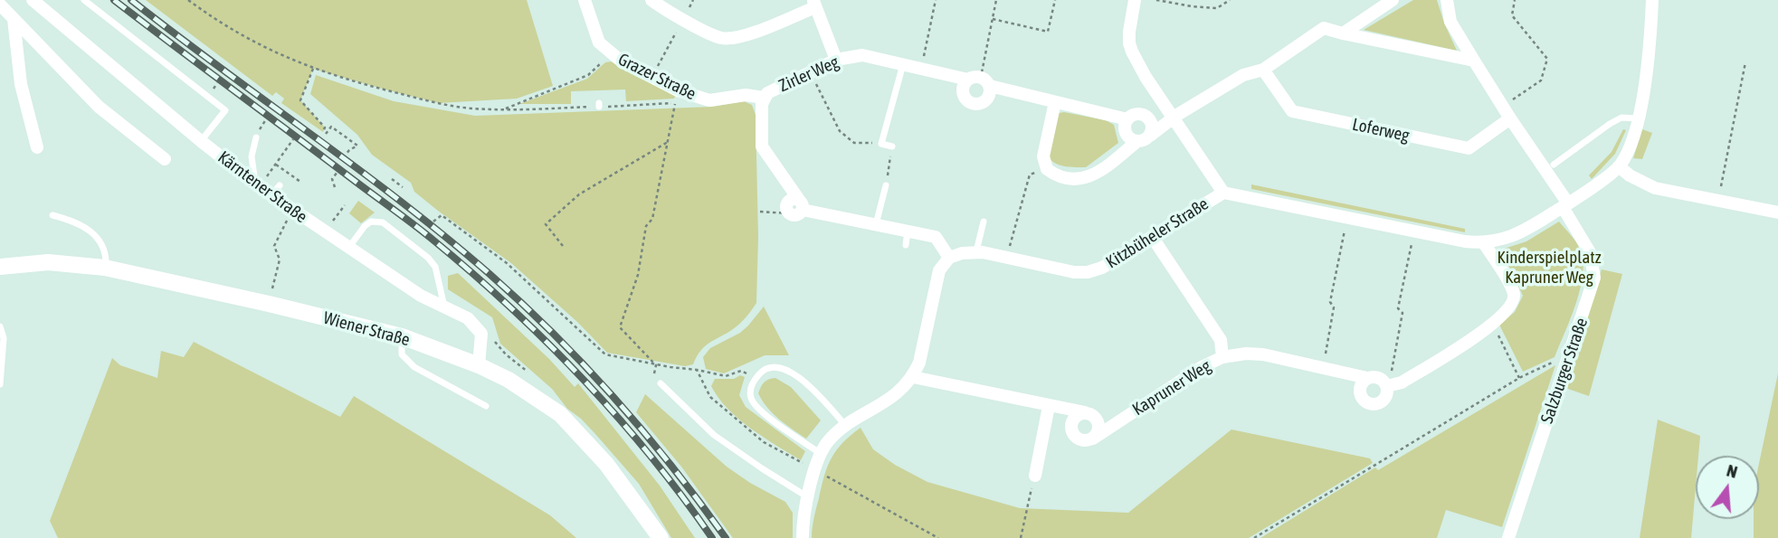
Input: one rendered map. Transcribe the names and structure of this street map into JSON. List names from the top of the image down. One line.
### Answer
{"streets":{"street":["Zirler Weg","Grazer Straße","Loferweg","Kärntener Straße","Kitzbüheler Straße","Wiener Straße","Salzburger Straße","Kapruner Weg"]},"crossings":[["Zirler Weg","Grazer Straße"],["Loferweg","Salzburger Straße"],["Kärntener Straße","Wiener Straße"],["Kitzbüheler Straße","Salzburger Straße"]],"parks":["Kinderspielplatz Kapruner Weg"],"north":"top"}
